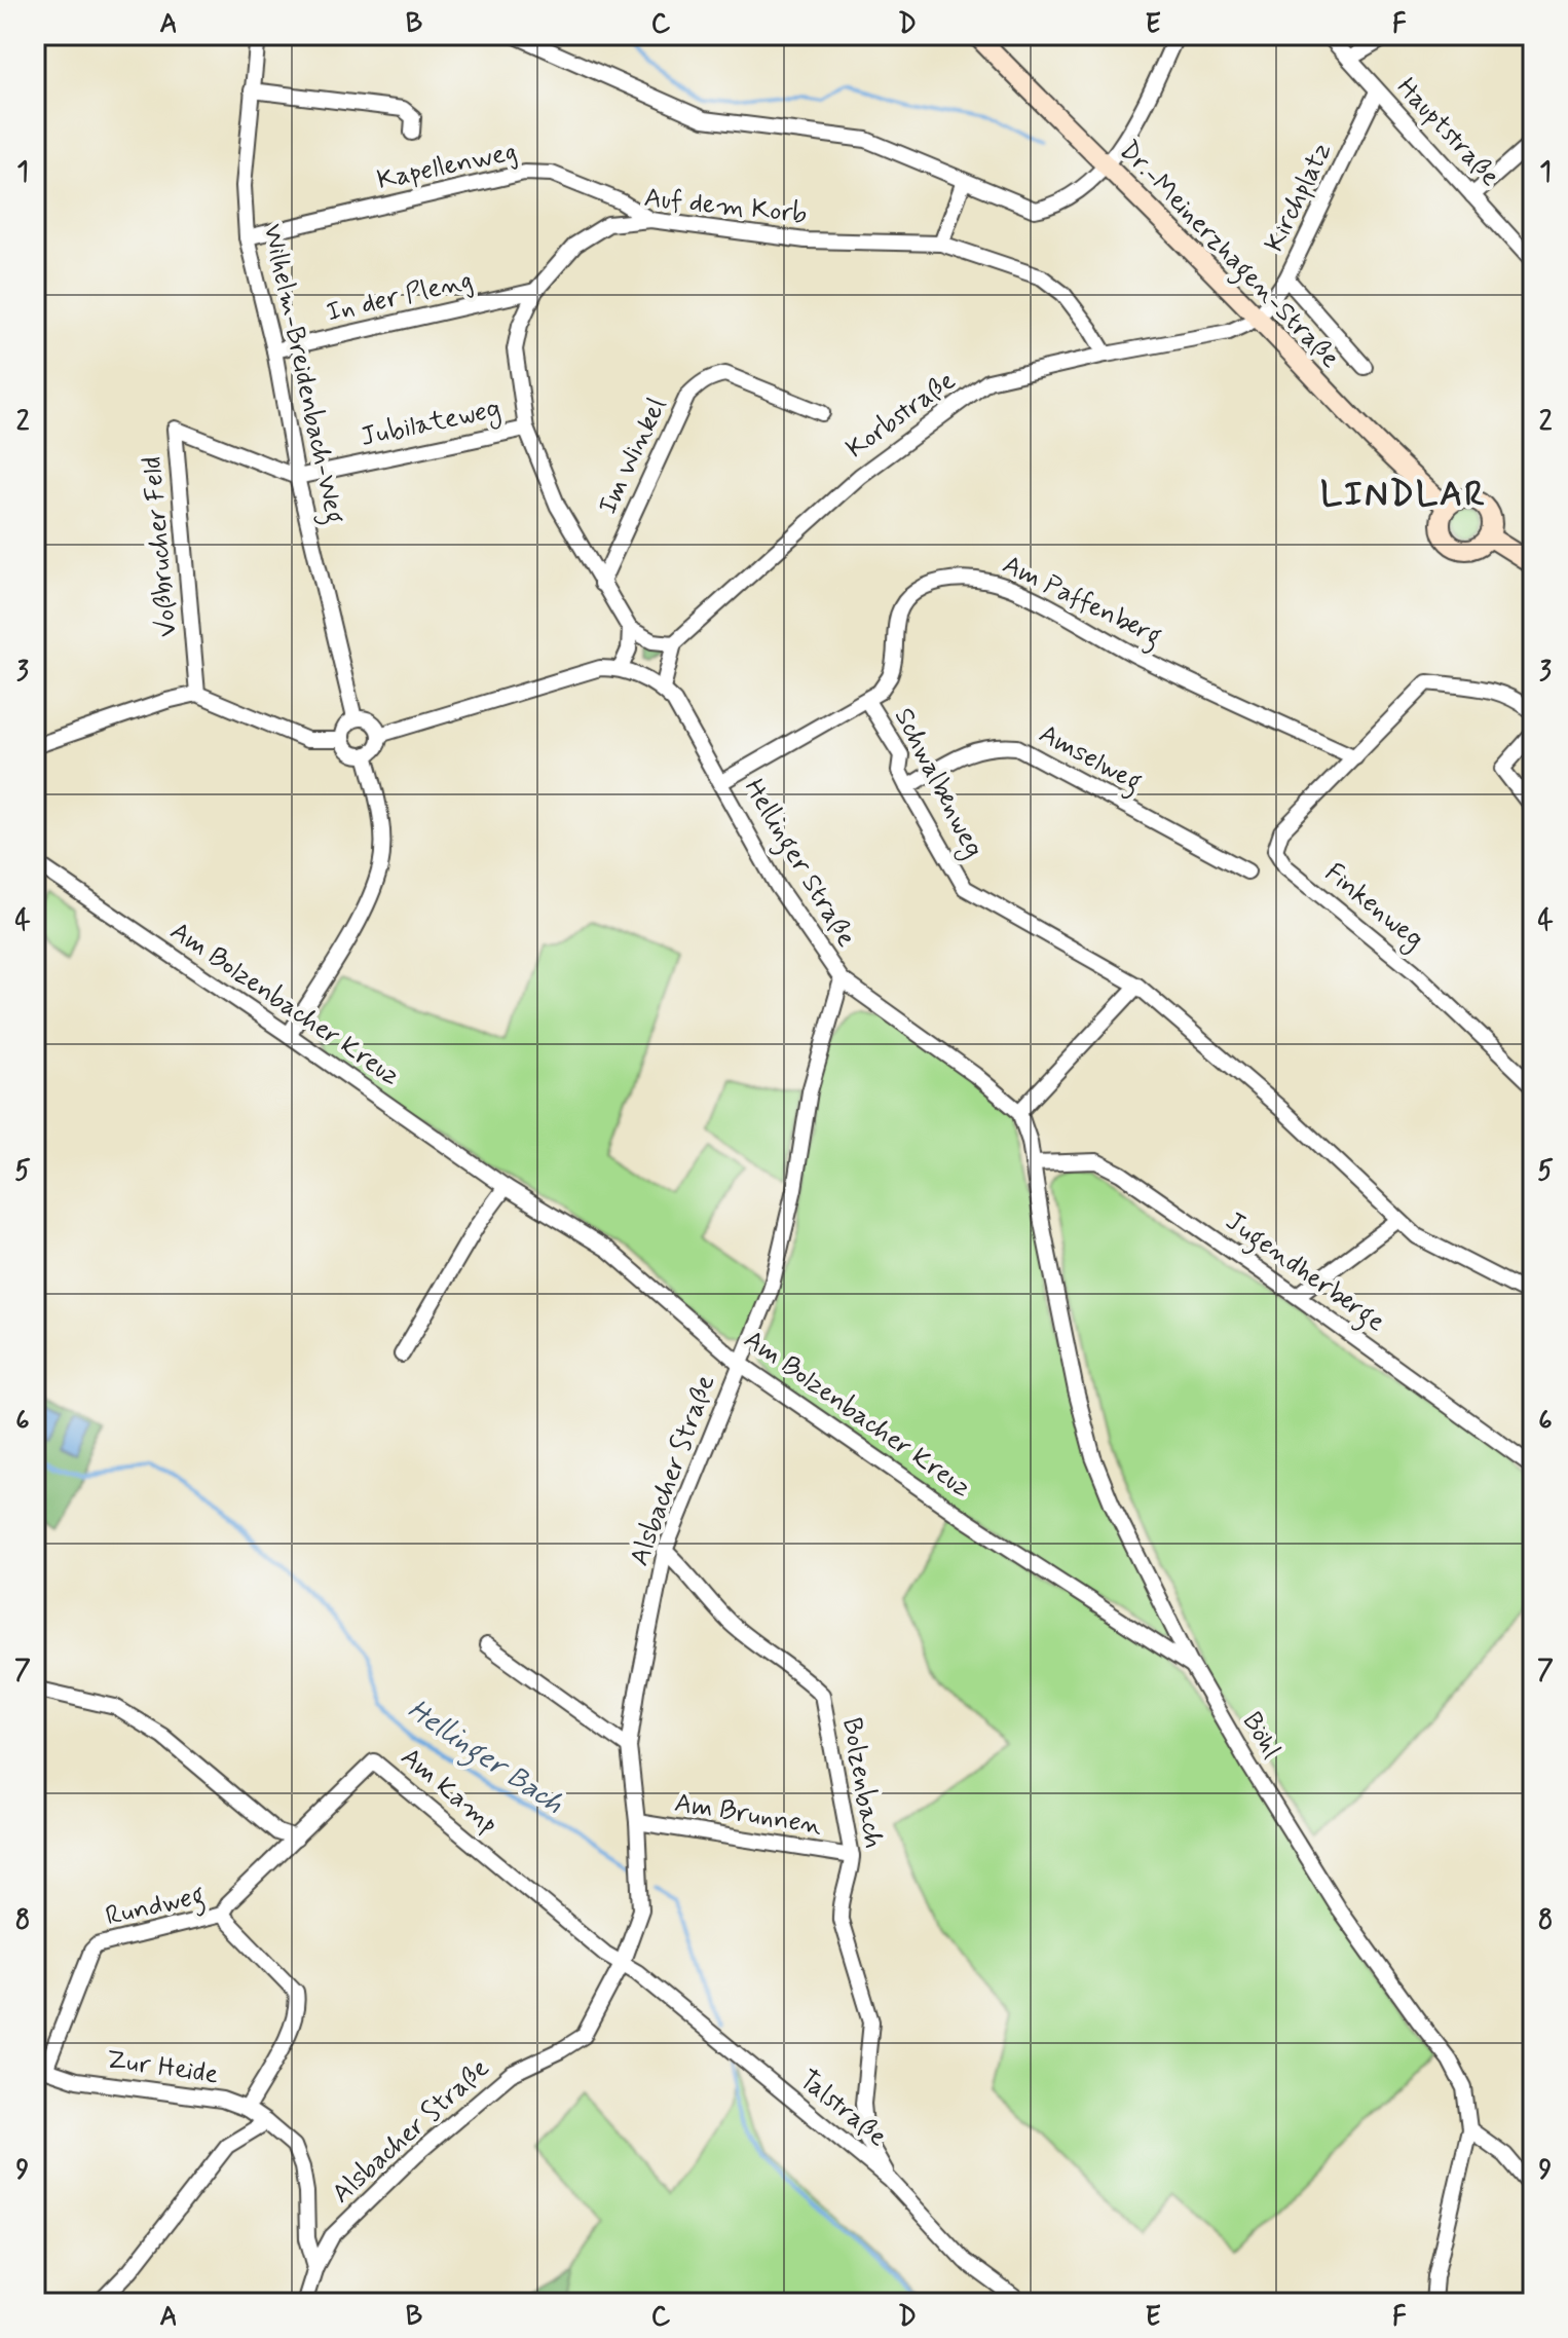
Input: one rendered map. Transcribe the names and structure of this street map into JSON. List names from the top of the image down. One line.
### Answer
{"streets":{"main road":["Dr.-Meinerzhagen-Straße"],"street":["Hauptstraße","Kapellenweg","Kirchplatz","Auf dem Korb","In der Pleng","Wilhelm-Breidenbach-Weg","Korbstraße","Jubilateweg","Im Winkel","Voßbrucher Feld","Am Paffenberg","Amselweg","Schwalbenweg","Hellinger Straße","Finkenweg","Am Bolzenbacher Kreuz","Jugendherberge","Alsbacher Straße","Böhl","Bolzenbach","Am Kamp","Am Brunnen","Rundweg","Zur Heide","Talstraße"]},"crossings":[["Hauptstraße","Kirchplatz"],["Kapellenweg","Auf dem Korb"],["Kapellenweg","Wilhelm-Breidenbach-Weg"],["Kirchplatz","Dr.-Meinerzhagen-Straße"],["Kirchplatz","Korbstraße"],["Auf dem Korb","In der Pleng"],["Auf dem Korb","Korbstraße"],["Auf dem Korb","Jubilateweg"],["Auf dem Korb","Im Winkel"],["Dr.-Meinerzhagen-Straße","Korbstraße"],["In der Pleng","Wilhelm-Breidenbach-Weg"],["Wilhelm-Breidenbach-Weg","Jubilateweg"],["Wilhelm-Breidenbach-Weg","Voßbrucher Feld"],["Jubilateweg","Voßbrucher Feld"],["Am Paffenberg","Schwalbenweg"],["Am Paffenberg","Hellinger Straße"],["Am Paffenberg","Finkenweg"],["Amselweg","Schwalbenweg"],["Hellinger Straße","Alsbacher Straße"],["Am Bolzenbacher Kreuz","Alsbacher Straße"],["Am Bolzenbacher Kreuz","Böhl"],["Jugendherberge","Böhl"],["Alsbacher Straße","Bolzenbach"],["Alsbacher Straße","Am Kamp"],["Alsbacher Straße","Am Brunnen"],["Alsbacher Straße","Zur Heide"],["Alsbacher Straße","Talstraße"],["Bolzenbach","Am Brunnen"],["Bolzenbach","Talstraße"],["Am Kamp","Rundweg"],["Am Kamp","Talstraße"],["Rundweg","Zur Heide"]],"districts":["LINDLAR"],"water":["Hellinger Bach"],"grid":{"columns":["A","B","C","D","E","F"],"rows":["1","2","3","4","5","6","7","8","9"]}}
